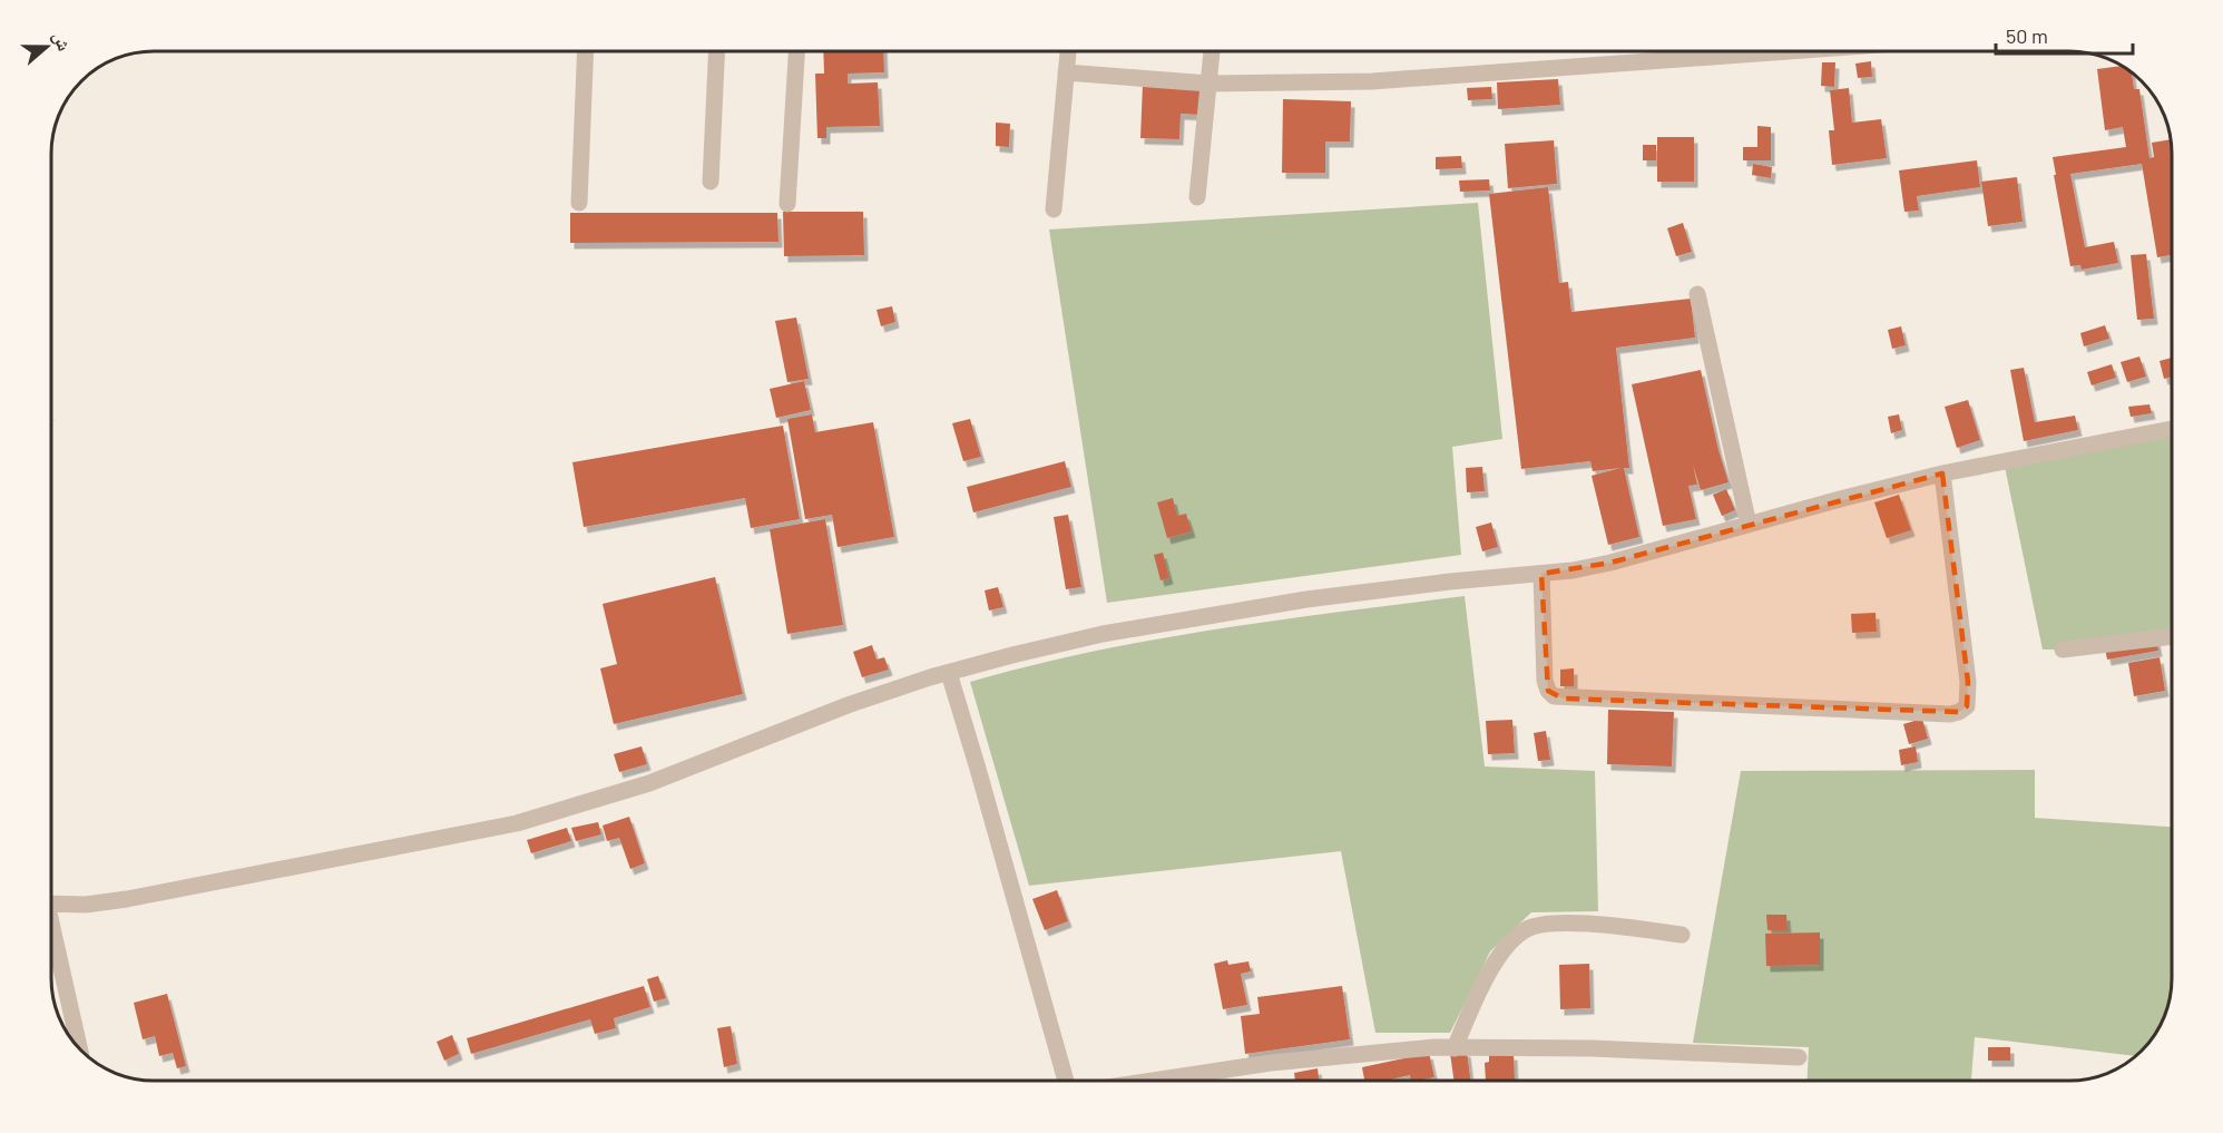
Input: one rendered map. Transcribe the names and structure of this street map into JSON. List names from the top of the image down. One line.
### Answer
{"scale_bar":"50 m","north":"right"}
